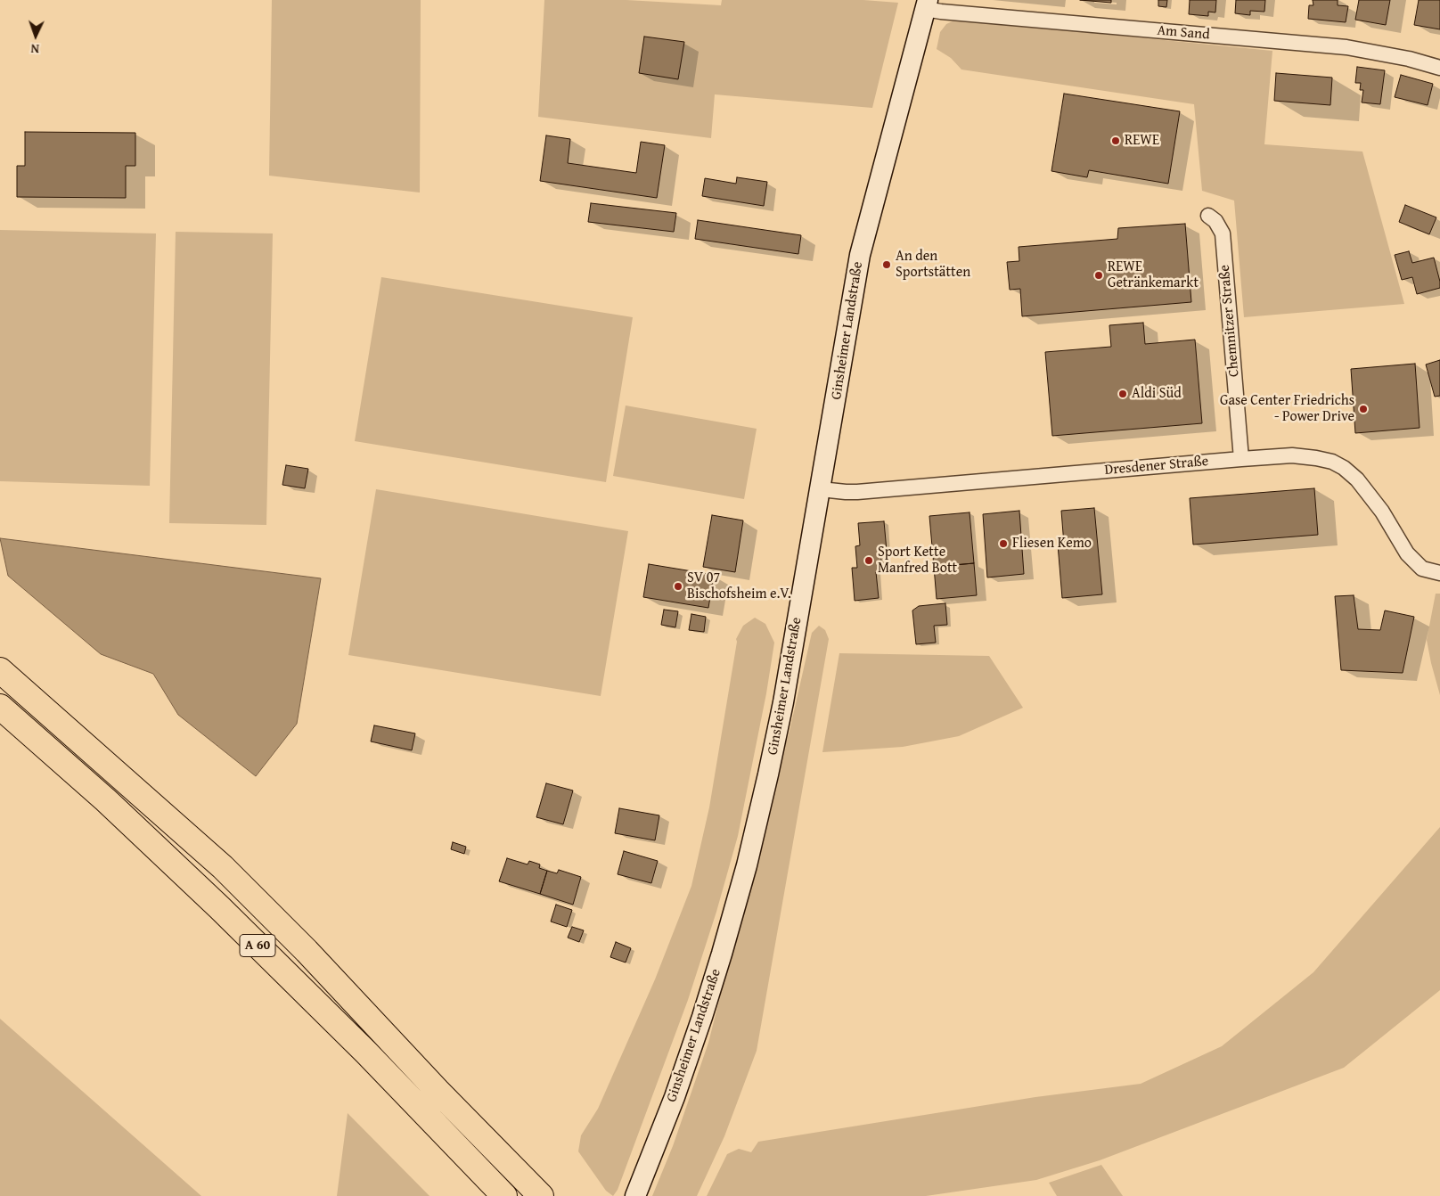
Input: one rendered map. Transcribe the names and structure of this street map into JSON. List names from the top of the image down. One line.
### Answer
{"streets":{"highway":["A 60"],"main road":["Ginsheimer Landstraße"],"street":["Am Sand","Chemnitzer Straße","Dresdener Straße"]},"crossings":[["Am Sand","Ginsheimer Landstraße"],["Chemnitzer Straße","Dresdener Straße"],["Ginsheimer Landstraße","Dresdener Straße"]],"places":["REWE","An den Sportstätten","REWE Getränkemarkt","Aldi Süd","Gase Center Friedrichs - Power Drive","Fliesen Kemo","Sport Kette Manfred Bott","SV 07 Bischofsheim e.V."],"north":"bottom"}
